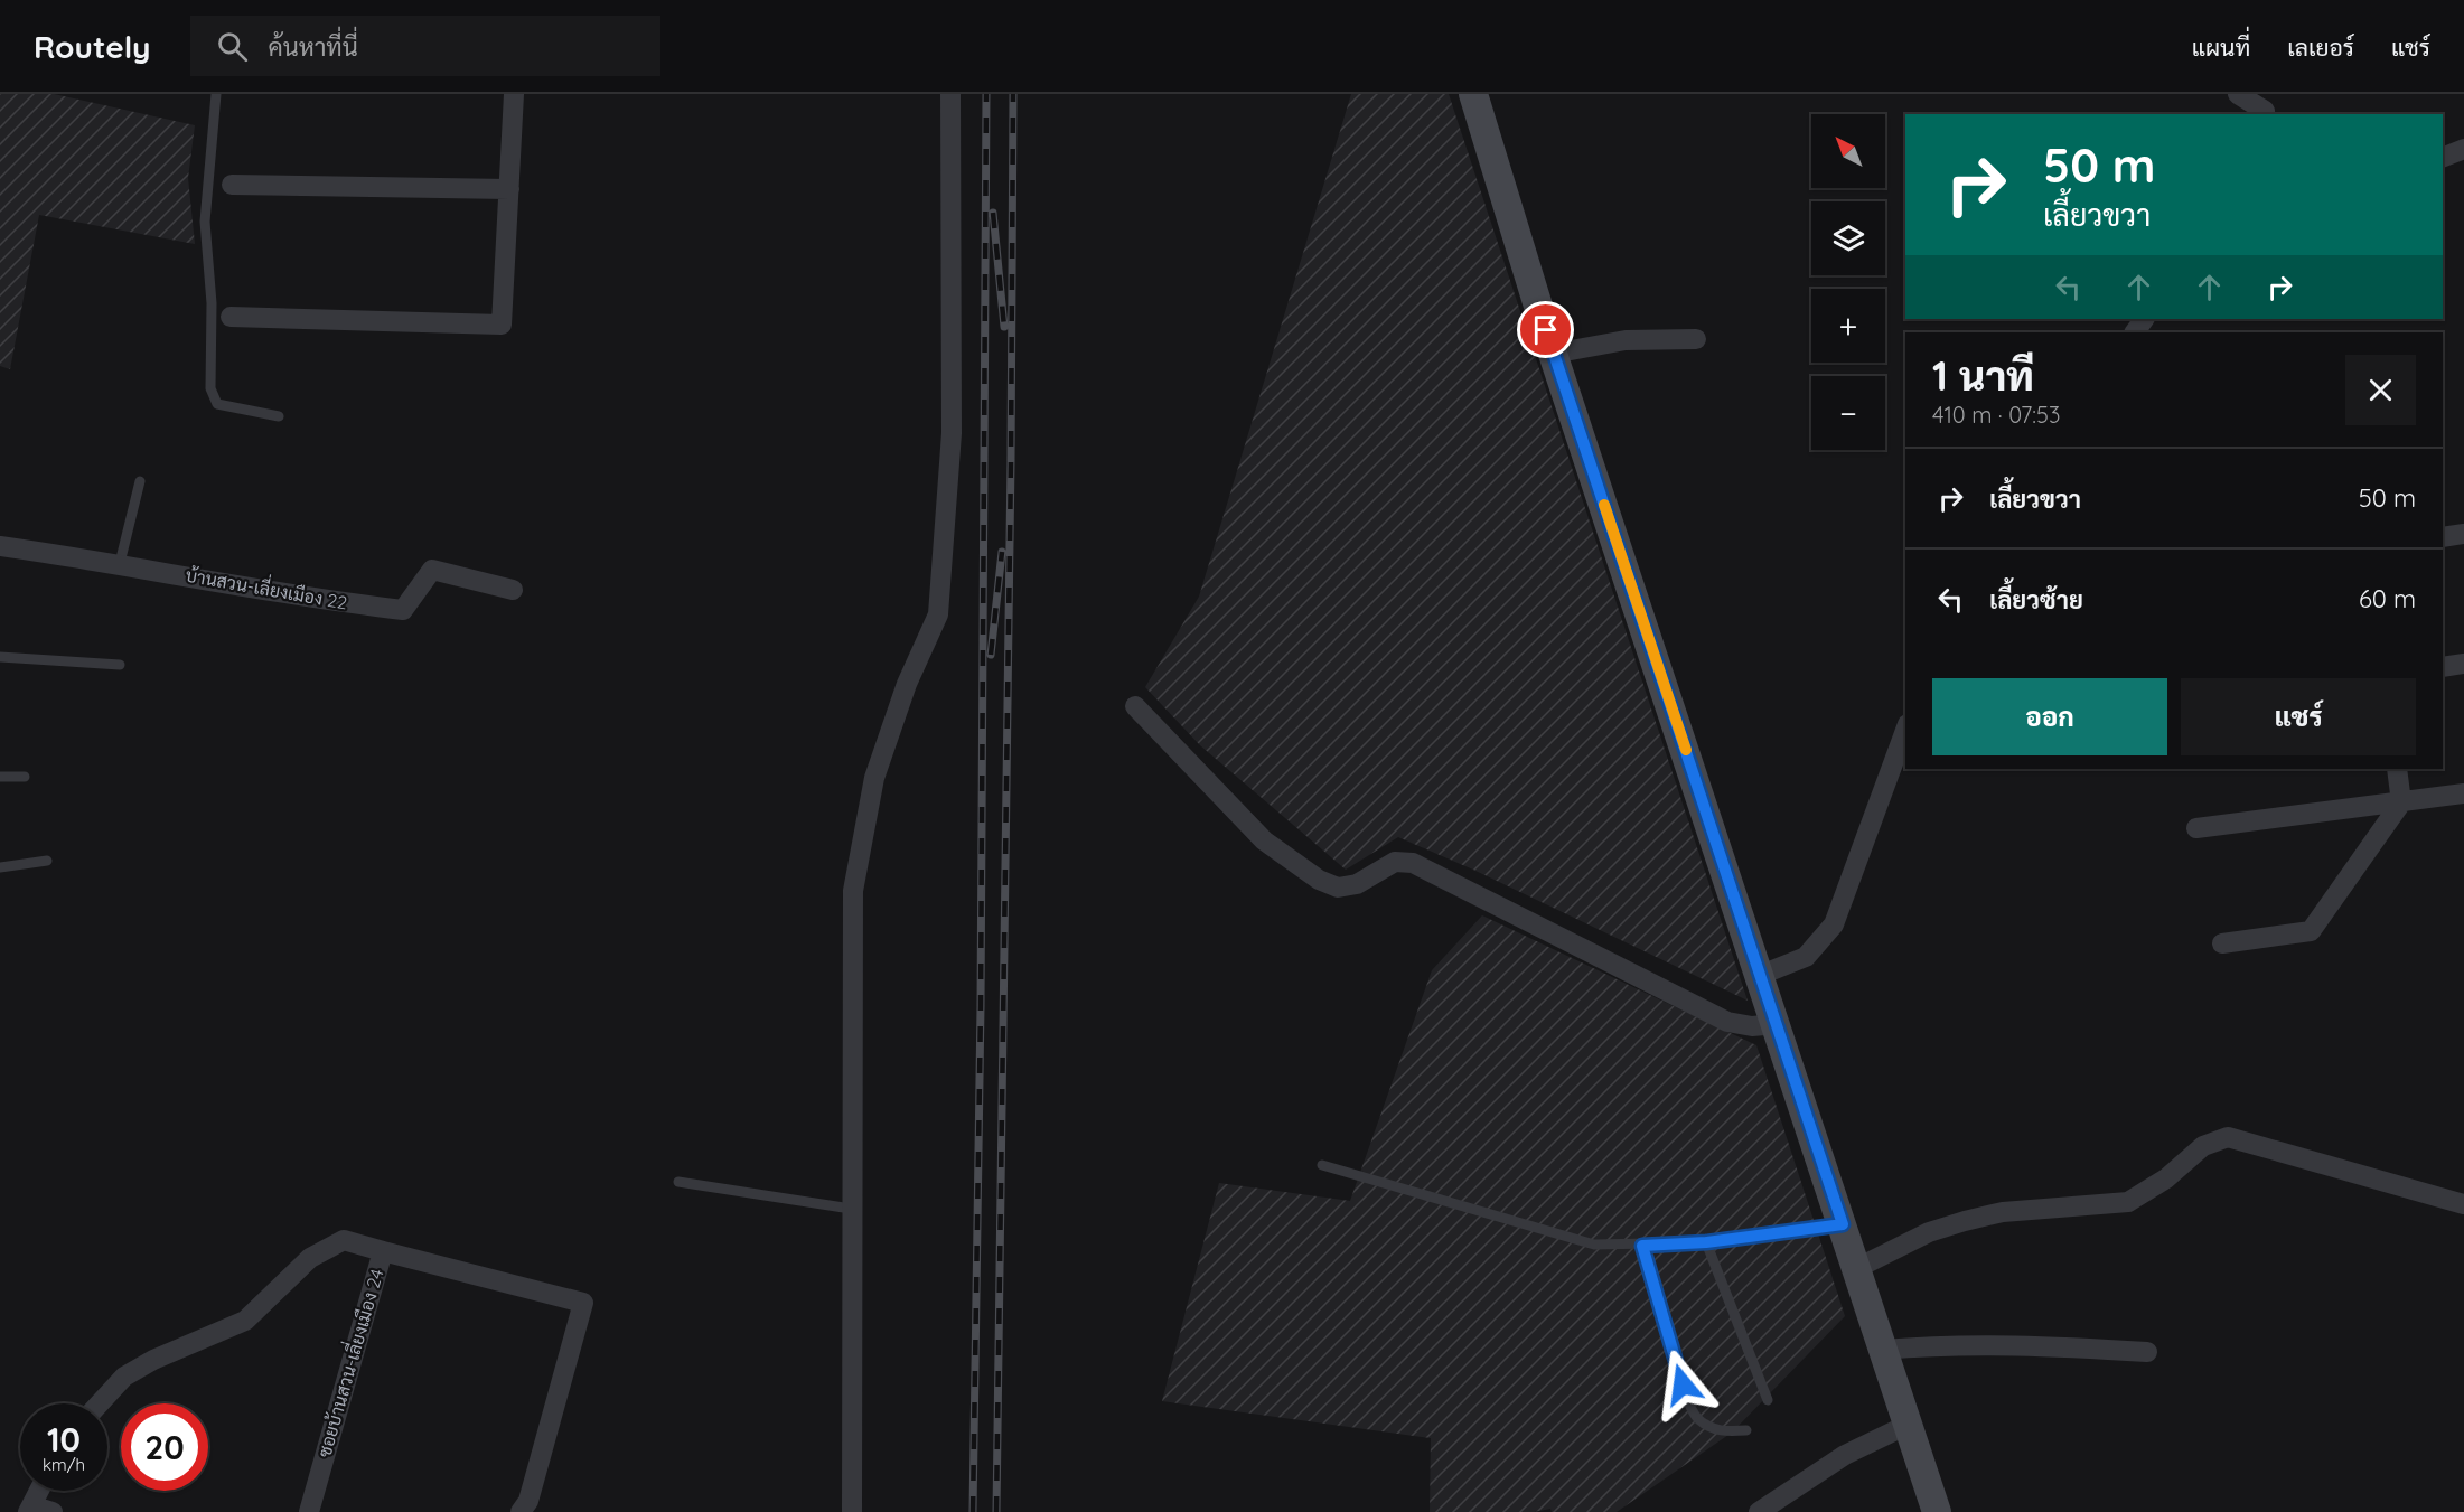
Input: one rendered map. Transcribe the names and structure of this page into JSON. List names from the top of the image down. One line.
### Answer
{"streets":{"street":["บ้านสวน-เลี่ยงเมือง 22","ซอยบ้านสวน-เลี่ยงเมือง 24"]},"north":"top left","page":{"header":"Routely","search":"ค้นหาที่นี่","nav":["แผนที่","เลเยอร์","แชร์"],"map_buttons":["+","−"],"turn":["50 m","เลี้ยวขวา"],"heading":["1 นาที","410 m · 07:53"],"list":[{"name":"เลี้ยวขวา","value":"50 m"},{"name":"เลี้ยวซ้าย","value":"60 m"}],"buttons":["ออก","แชร์"],"speed":"10 km/h","limit":"20"}}
